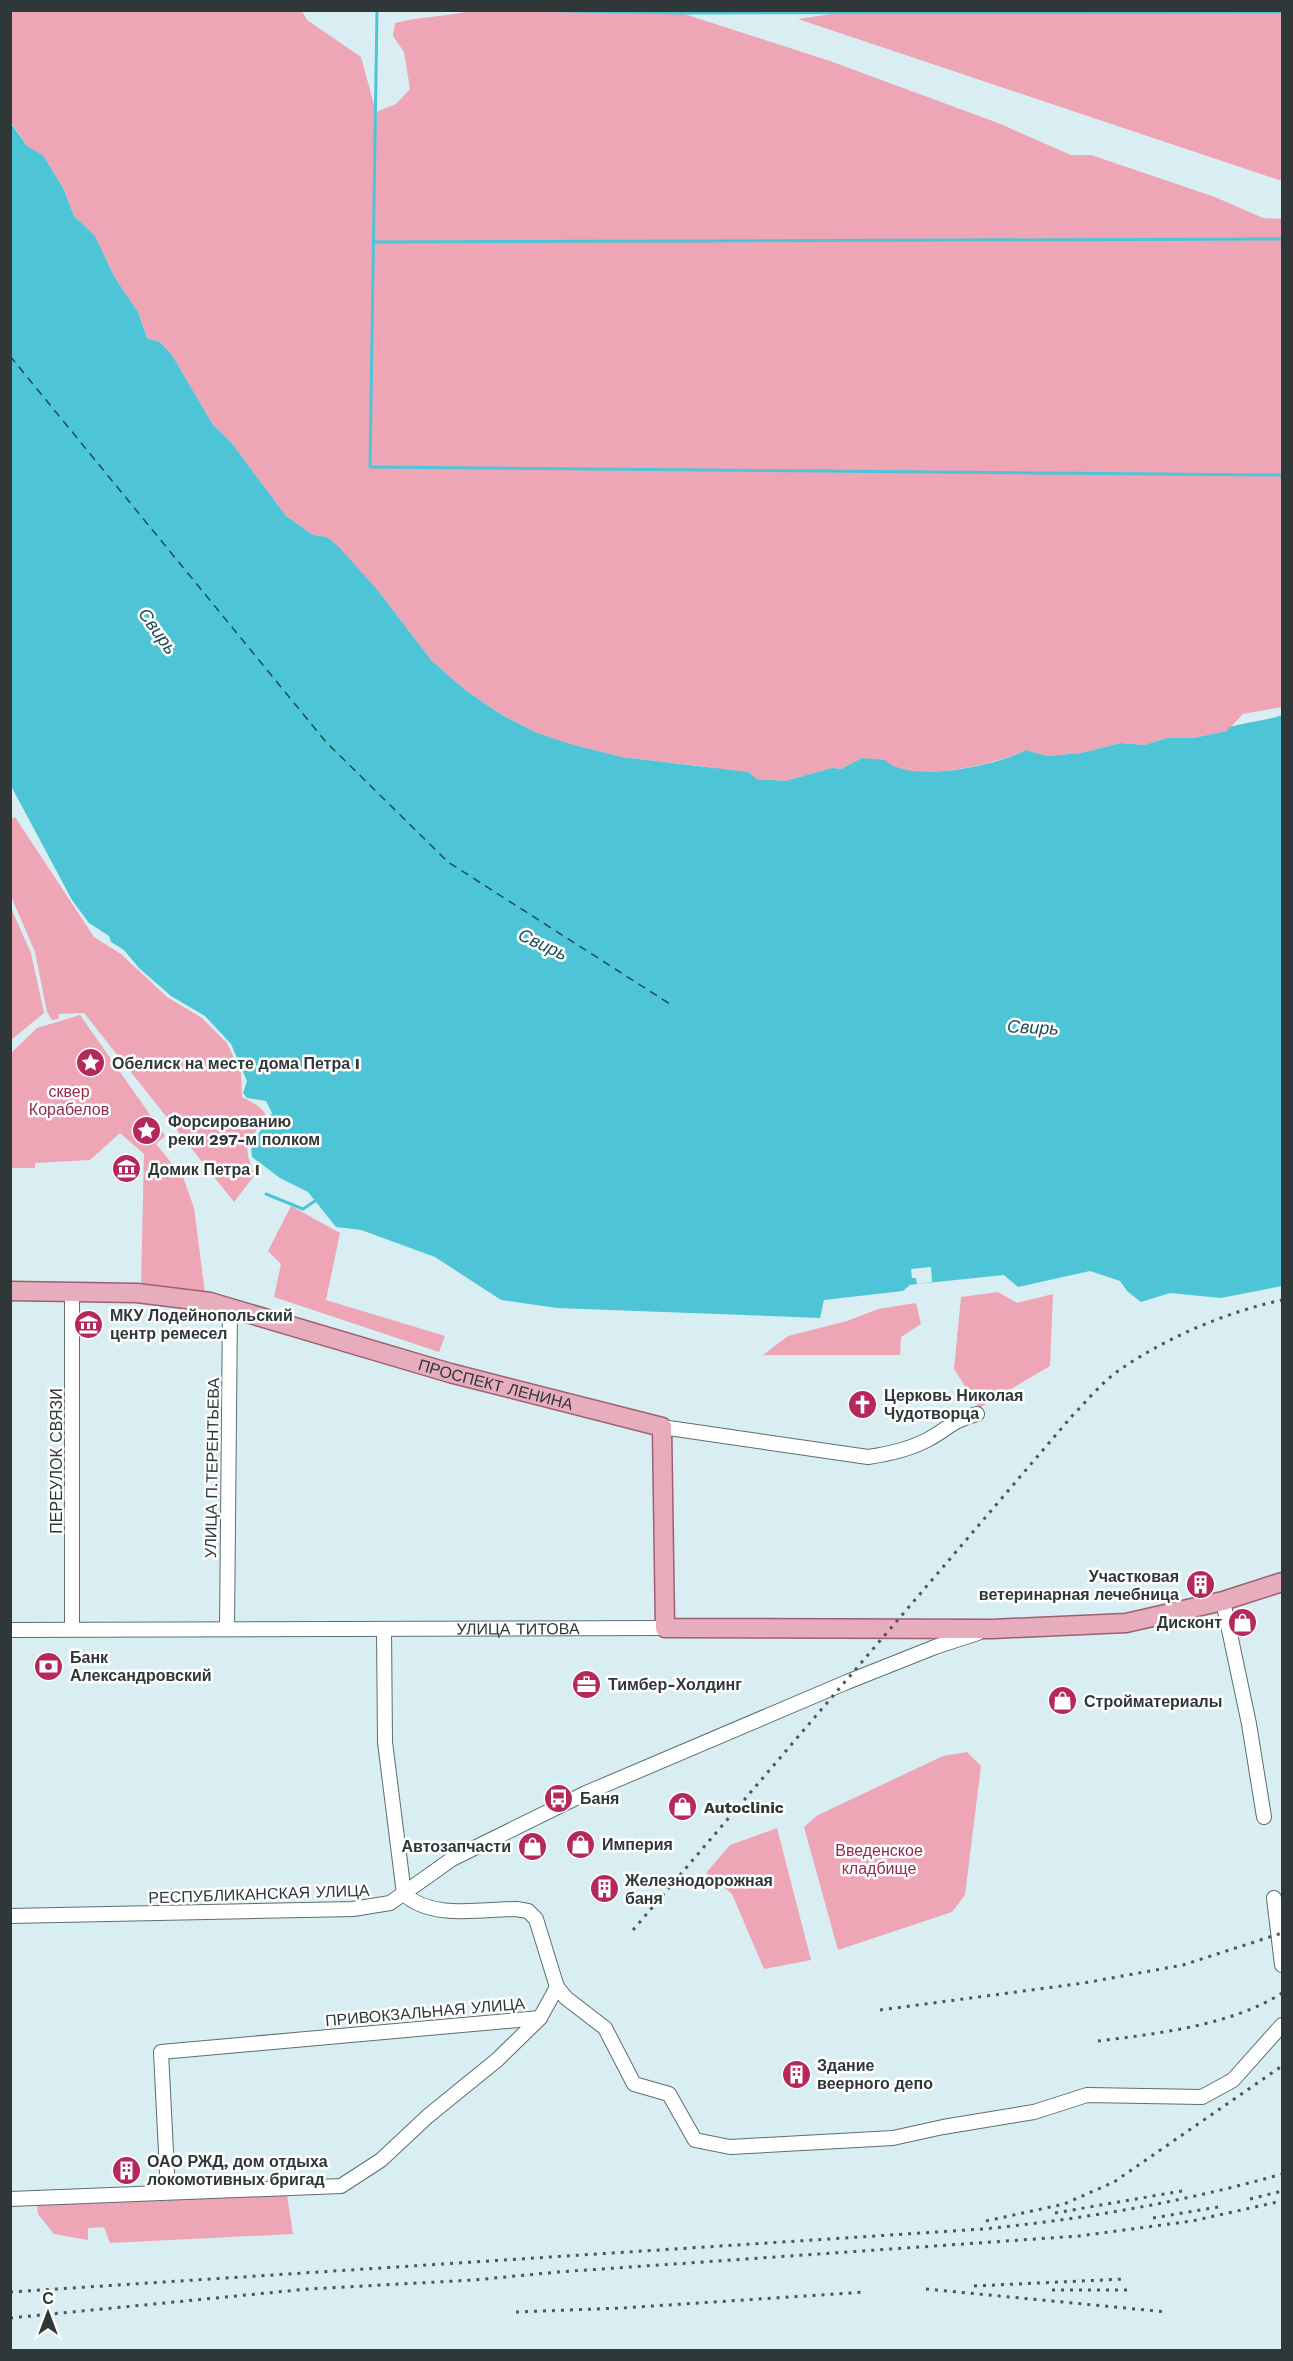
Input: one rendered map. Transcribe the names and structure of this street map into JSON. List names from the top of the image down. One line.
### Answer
{"streets":{"main road":["ПРОСПЕКТ ЛЕНИНА","УЛИЦА ТИТОВА"],"street":["ПЕРЕУЛОК СВЯЗИ","УЛИЦА П.ТЕРЕНТЬЕВА","РЕСПУБЛИКАНСКАЯ УЛИЦА","ПРИВОКЗАЛЬНАЯ УЛИЦА"]},"crossings":[["ПРОСПЕКТ ЛЕНИНА","ПЕРЕУЛОК СВЯЗИ"],["ПРОСПЕКТ ЛЕНИНА","УЛИЦА П.ТЕРЕНТЬЕВА"],["ПЕРЕУЛОК СВЯЗИ","УЛИЦА ТИТОВА"],["УЛИЦА П.ТЕРЕНТЬЕВА","УЛИЦА ТИТОВА"],["УЛИЦА ТИТОВА","РЕСПУБЛИКАНСКАЯ УЛИЦА"]],"water":["Свирь"],"parks":["сквер Корабелов","Введенское кладбище"],"places":{"place":["Обелиск на месте дома Петра I","Форсированию реки 297-м полком"],"museum":["Домик Петра I","МКУ Лодейнопольский центр ремесел"],"church":["Церковь Николая Чудотворца"],"building":["Участковая ветеринарная лечебница","Железнодорожная баня","Здание веерного депо","ОАО РЖД, дом отдыха локомотивных бригад"],"shop":["Дисконт","Стройматериалы","Autoclinic","Империя","Автозапчасти"],"bank":["Банк Александровский"],"office":["Тимбер-Холдинг"],"bus stop":["Баня"]},"north":"top"}
